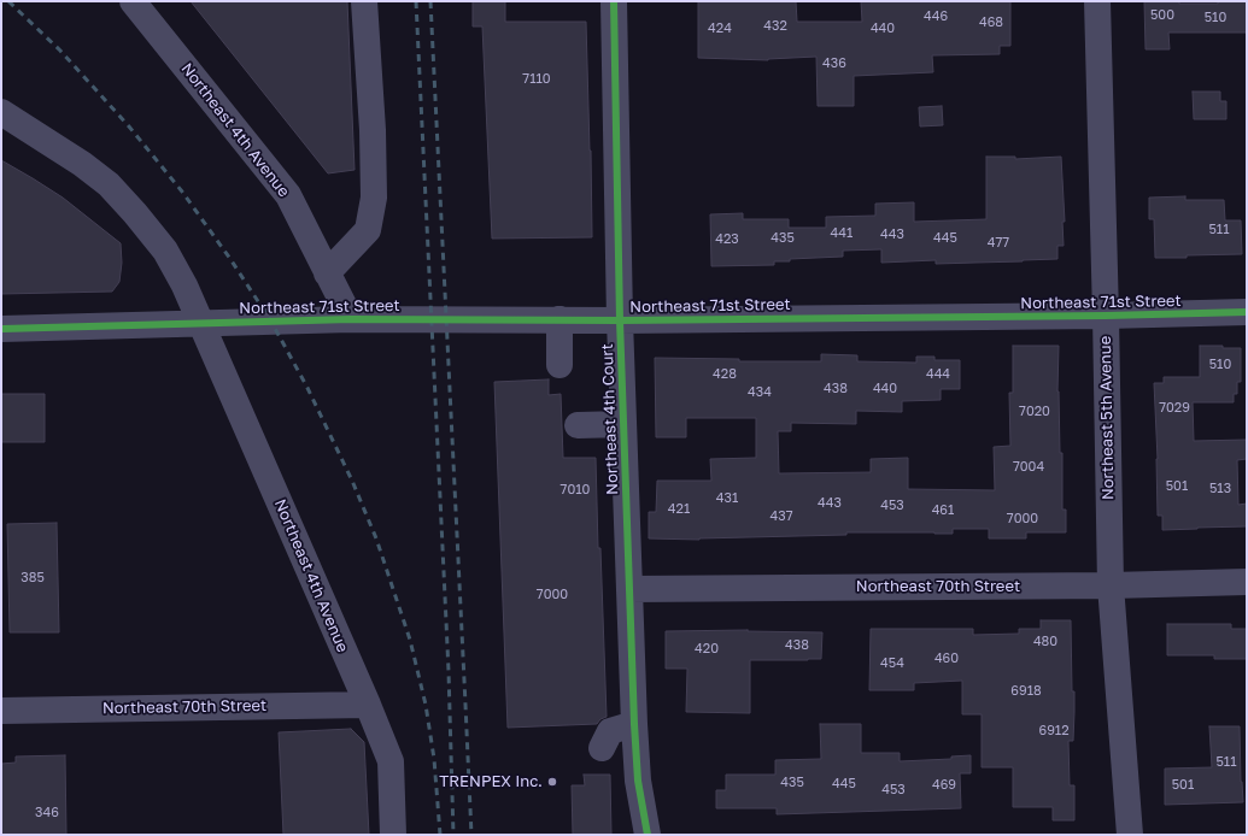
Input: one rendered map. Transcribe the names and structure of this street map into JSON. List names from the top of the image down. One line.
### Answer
{"streets":{"street":["Northeast 4th Avenue","Northeast 71st Street","Northeast 5th Avenue","Northeast 4th Court","Northeast 70th Street"]},"crossings":[["Northeast 4th Avenue","Northeast 71st Street"],["Northeast 4th Avenue","Northeast 70th Street"],["Northeast 71st Street","Northeast 5th Avenue"],["Northeast 71st Street","Northeast 4th Court"],["Northeast 5th Avenue","Northeast 70th Street"],["Northeast 4th Court","Northeast 70th Street"]],"places":["TRENPEX Inc."],"house_numbers":["500","446","510","468","432","424","440","436","7110","511","441","443","435","445","423","477","510","428","444","438","440","434","7029","7020","7004","501","513","7010","431","443","453","421","461","437","7000","385","7000","480","438","420","460","454","6918","6912","511","435","445","469","501","453","346"]}
